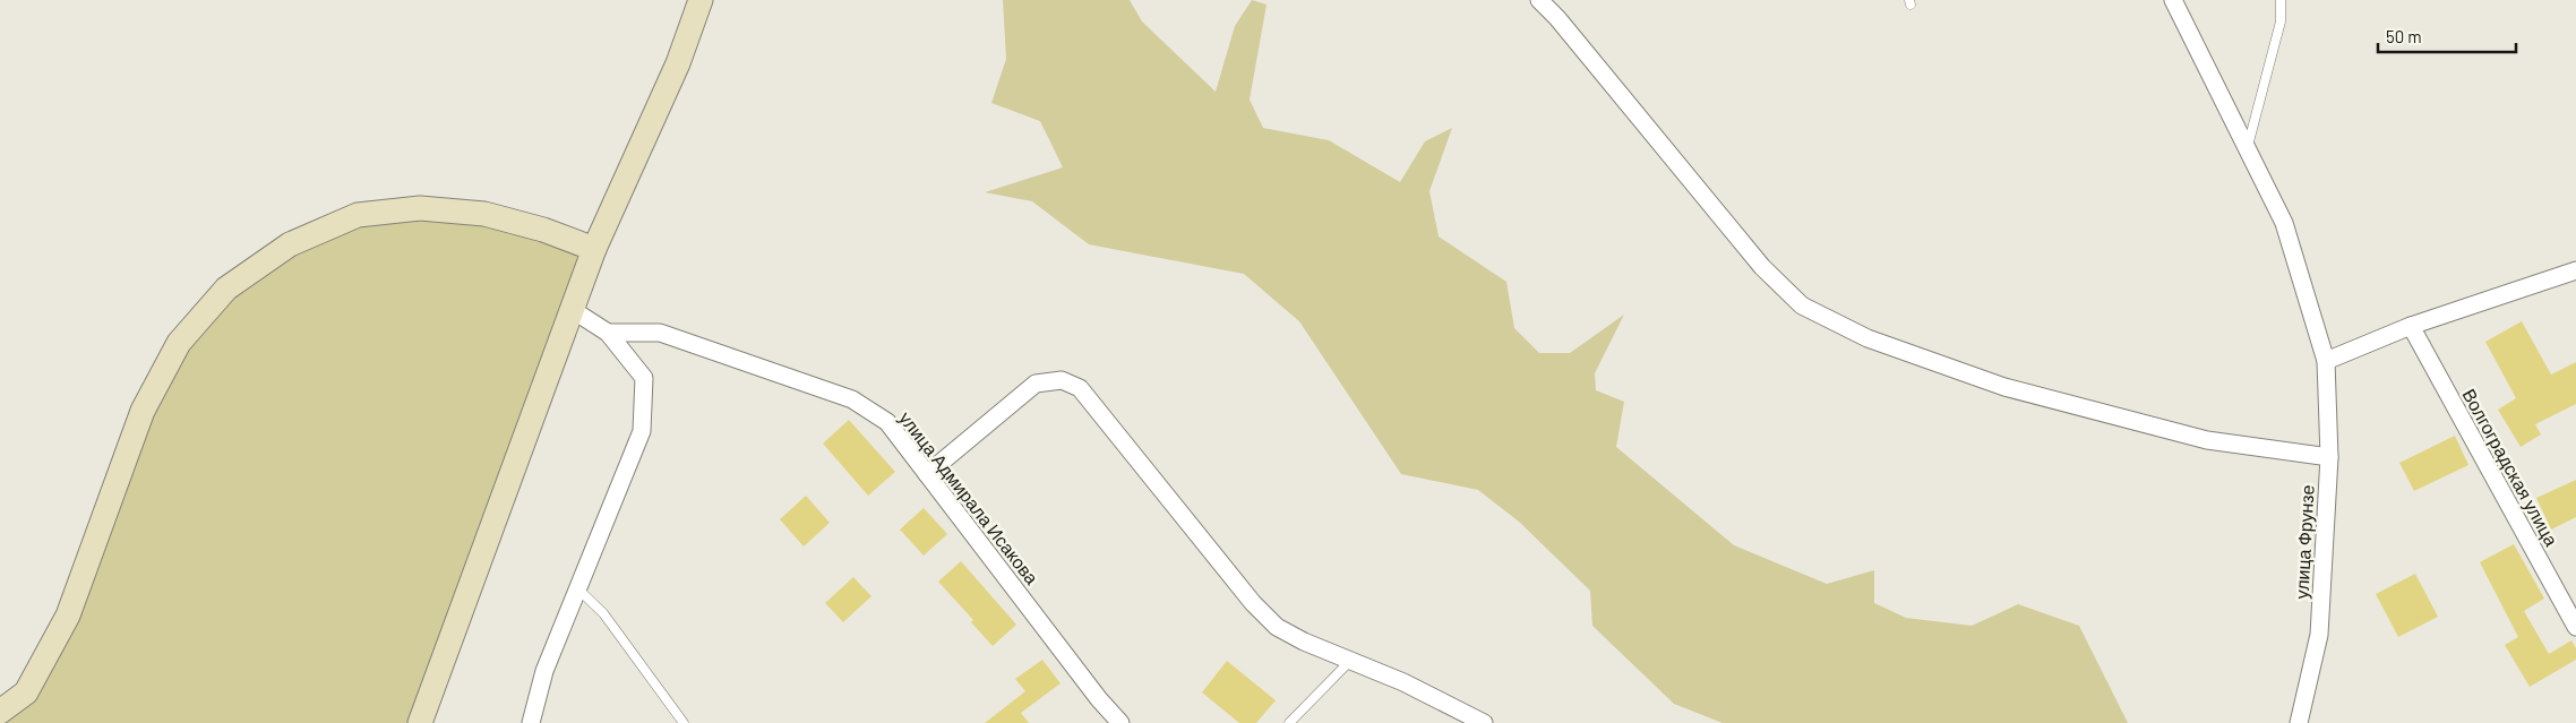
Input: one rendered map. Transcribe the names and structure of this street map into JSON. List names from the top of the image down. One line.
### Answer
{"streets":{"street":["Волгоградская улица","улица Адмирала Исакова","улица Фрунзе"]},"scale_bar":"50 m"}
